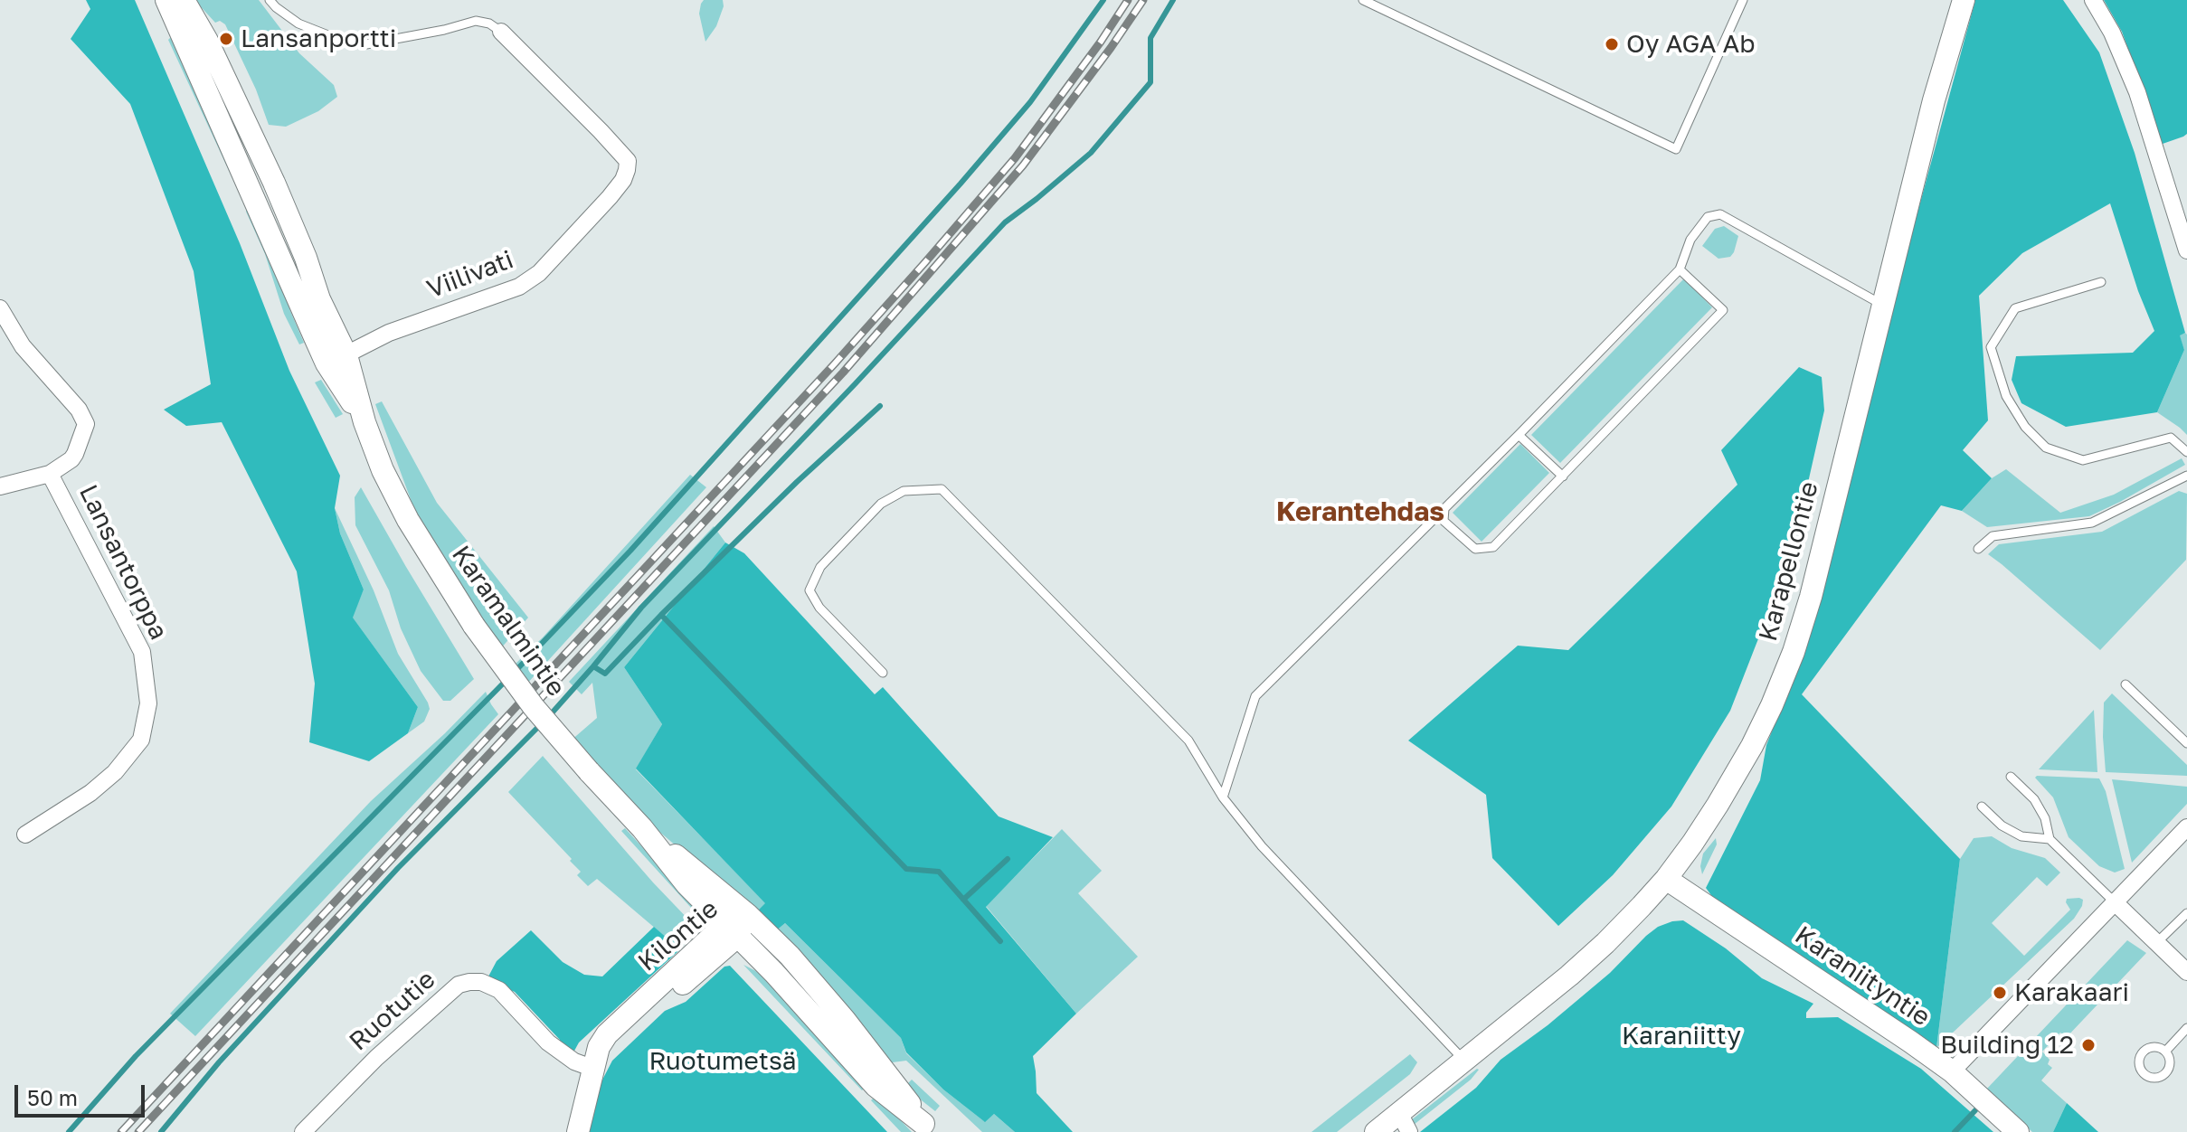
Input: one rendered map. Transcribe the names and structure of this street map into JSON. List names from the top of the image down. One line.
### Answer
{"streets":{"street":["Viilivati","Karapellontie","Lansantorppa","Karamalmintie","Kilontie","Karaniityntie","Ruotutie"]},"crossings":[["Viilivati","Karamalmintie"],["Karapellontie","Karaniityntie"],["Karamalmintie","Kilontie"],["Kilontie","Ruotutie"]],"districts":["Kerantehdas"],"parks":["Karaniitty","Ruotumetsä"],"places":["Lansanportti","Oy AGA Ab","Karakaari","Building 12"],"scale_bar":"50 m"}
